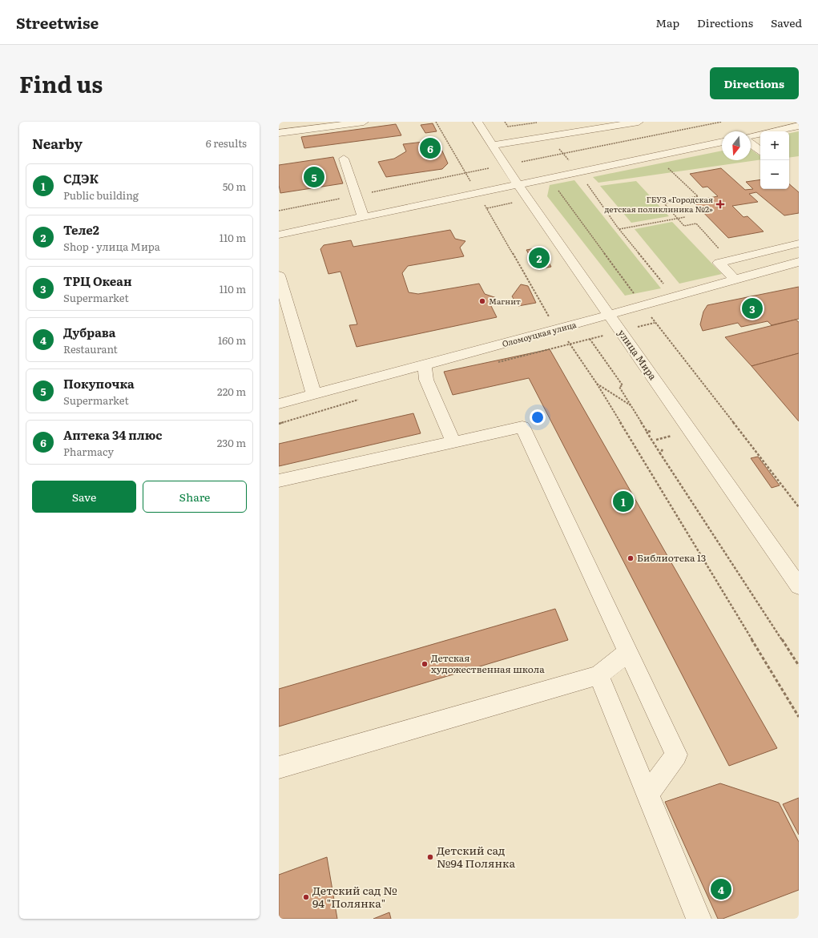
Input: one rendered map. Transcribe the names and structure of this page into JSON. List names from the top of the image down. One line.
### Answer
{"streets":{"street":["Оломоуцкая улица","улица Мира"]},"crossings":[["Оломоуцкая улица","улица Мира"]],"places":{"health":["ГБУЗ «Городская детская поликлиника №2»"],"other":["Магнит","Библиотека 13","Детская художественная школа","Детский сад №94 Полянка","Детский сад № 94 \"Полянка\""]},"north":"bottom","page":{"header":"Streetwise","nav":["Map","Directions","Saved"],"title":"Find us","buttons":["Directions",["Save","Share"]],"heading":["Nearby","6 results"],"map_buttons":["+","−"],"pins":["6","5","2","3","1","4"],"list":[{"mark":"1","name":"СДЭК","note":"Public building","value":"50 m"},{"mark":"2","name":"Теле2","note":"Shop · улица Мира","value":"110 m"},{"mark":"3","name":"ТРЦ Океан","note":"Supermarket","value":"110 m"},{"mark":"4","name":"Дубрава","note":"Restaurant","value":"160 m"},{"mark":"5","name":"Покупочка","note":"Supermarket","value":"220 m"},{"mark":"6","name":"Аптека 34 плюс","note":"Pharmacy","value":"230 m"}]}}
